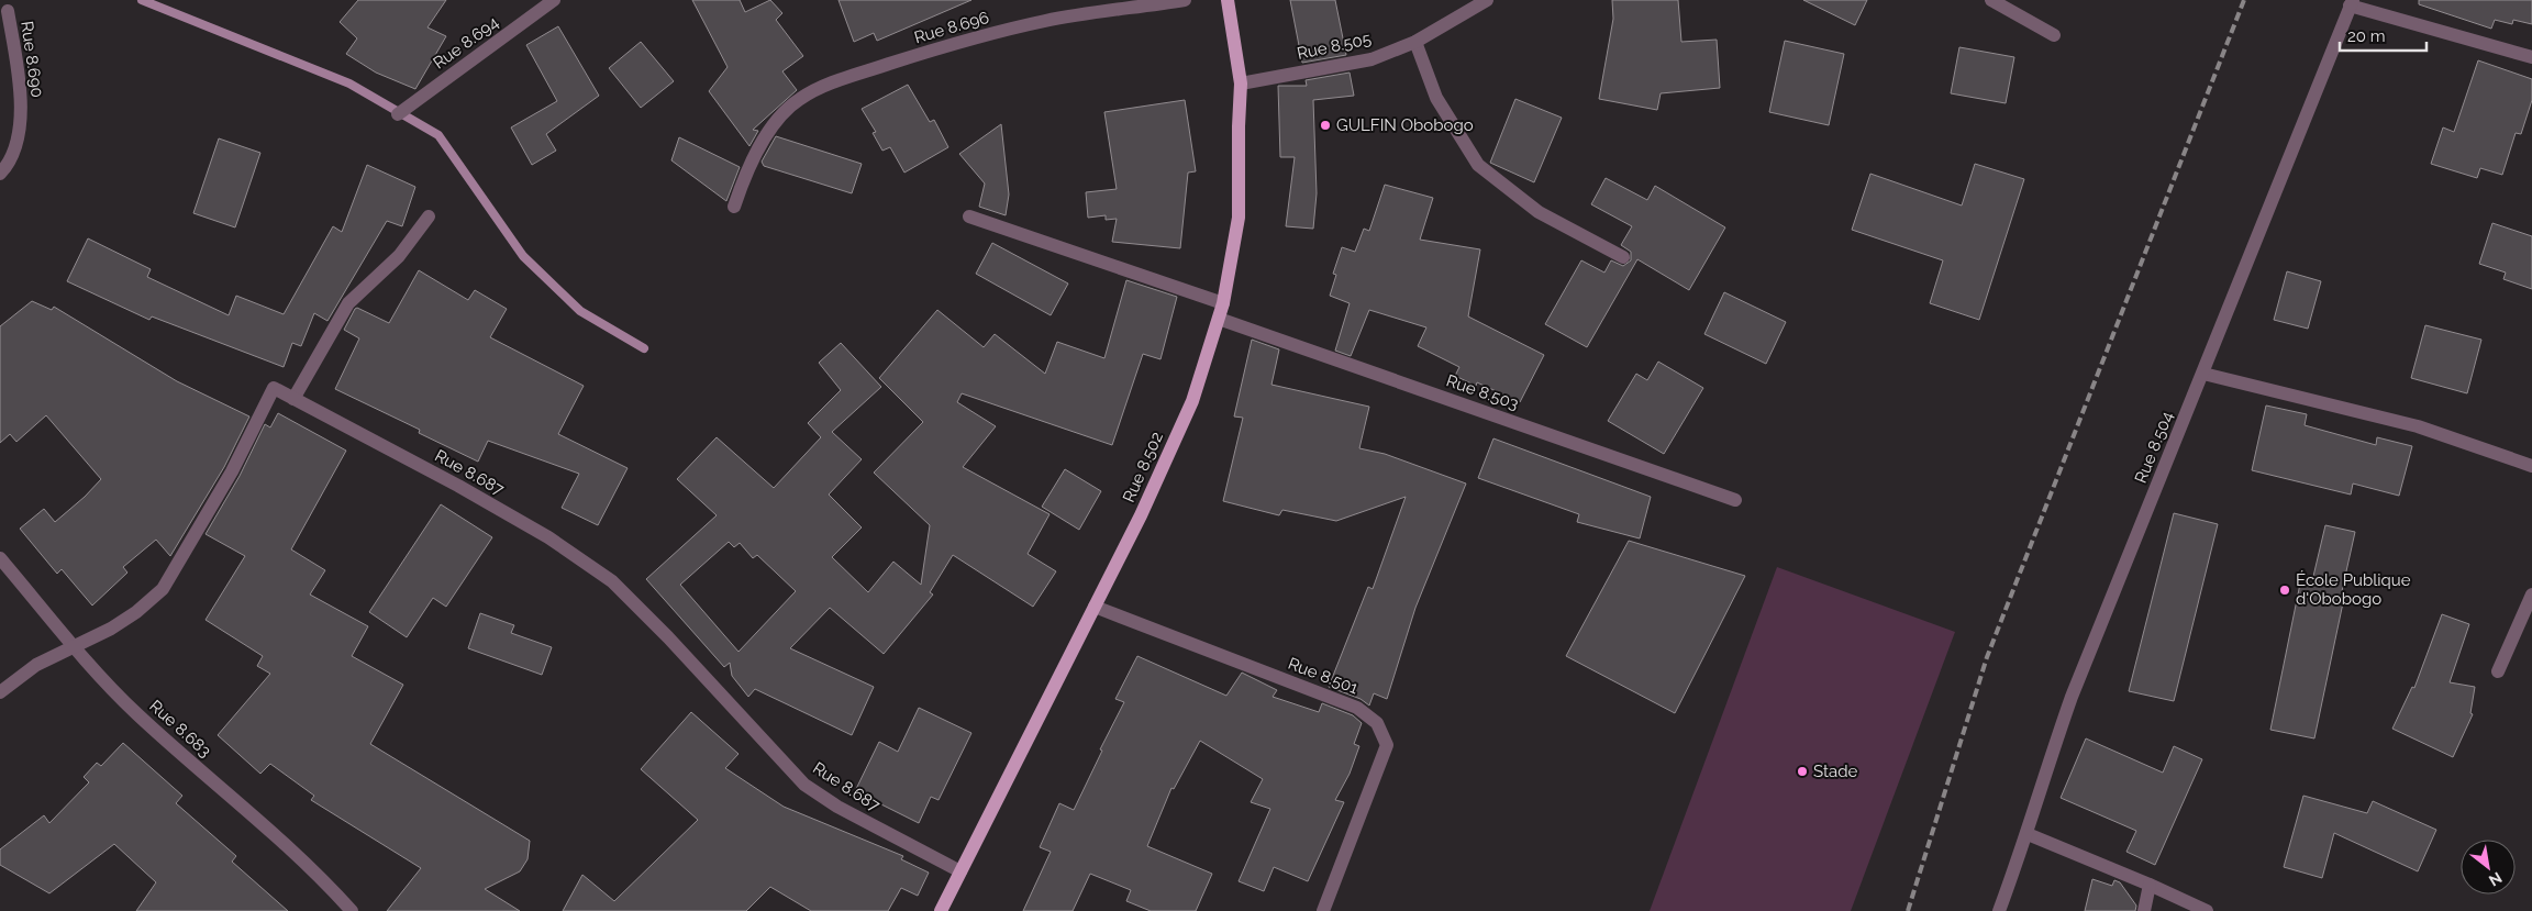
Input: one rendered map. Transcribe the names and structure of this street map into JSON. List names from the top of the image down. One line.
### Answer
{"streets":{"main road":["Rue 8.502"],"street":["Rue 8.696","Rue 8.694","Rue 8.505","Rue 8.690","Rue 8.503","Rue 8.504","Rue 8.687","Rue 8.501","Rue 8.683"]},"crossings":[["Rue 8.505","Rue 8.502"],["Rue 8.503","Rue 8.502"],["Rue 8.502","Rue 8.687"],["Rue 8.502","Rue 8.501"],["Rue 8.687","Rue 8.683"]],"places":["GULFIN Obobogo","École Publique d'Obobogo","Stade"],"scale_bar":"20 m","north":"bottom right"}
